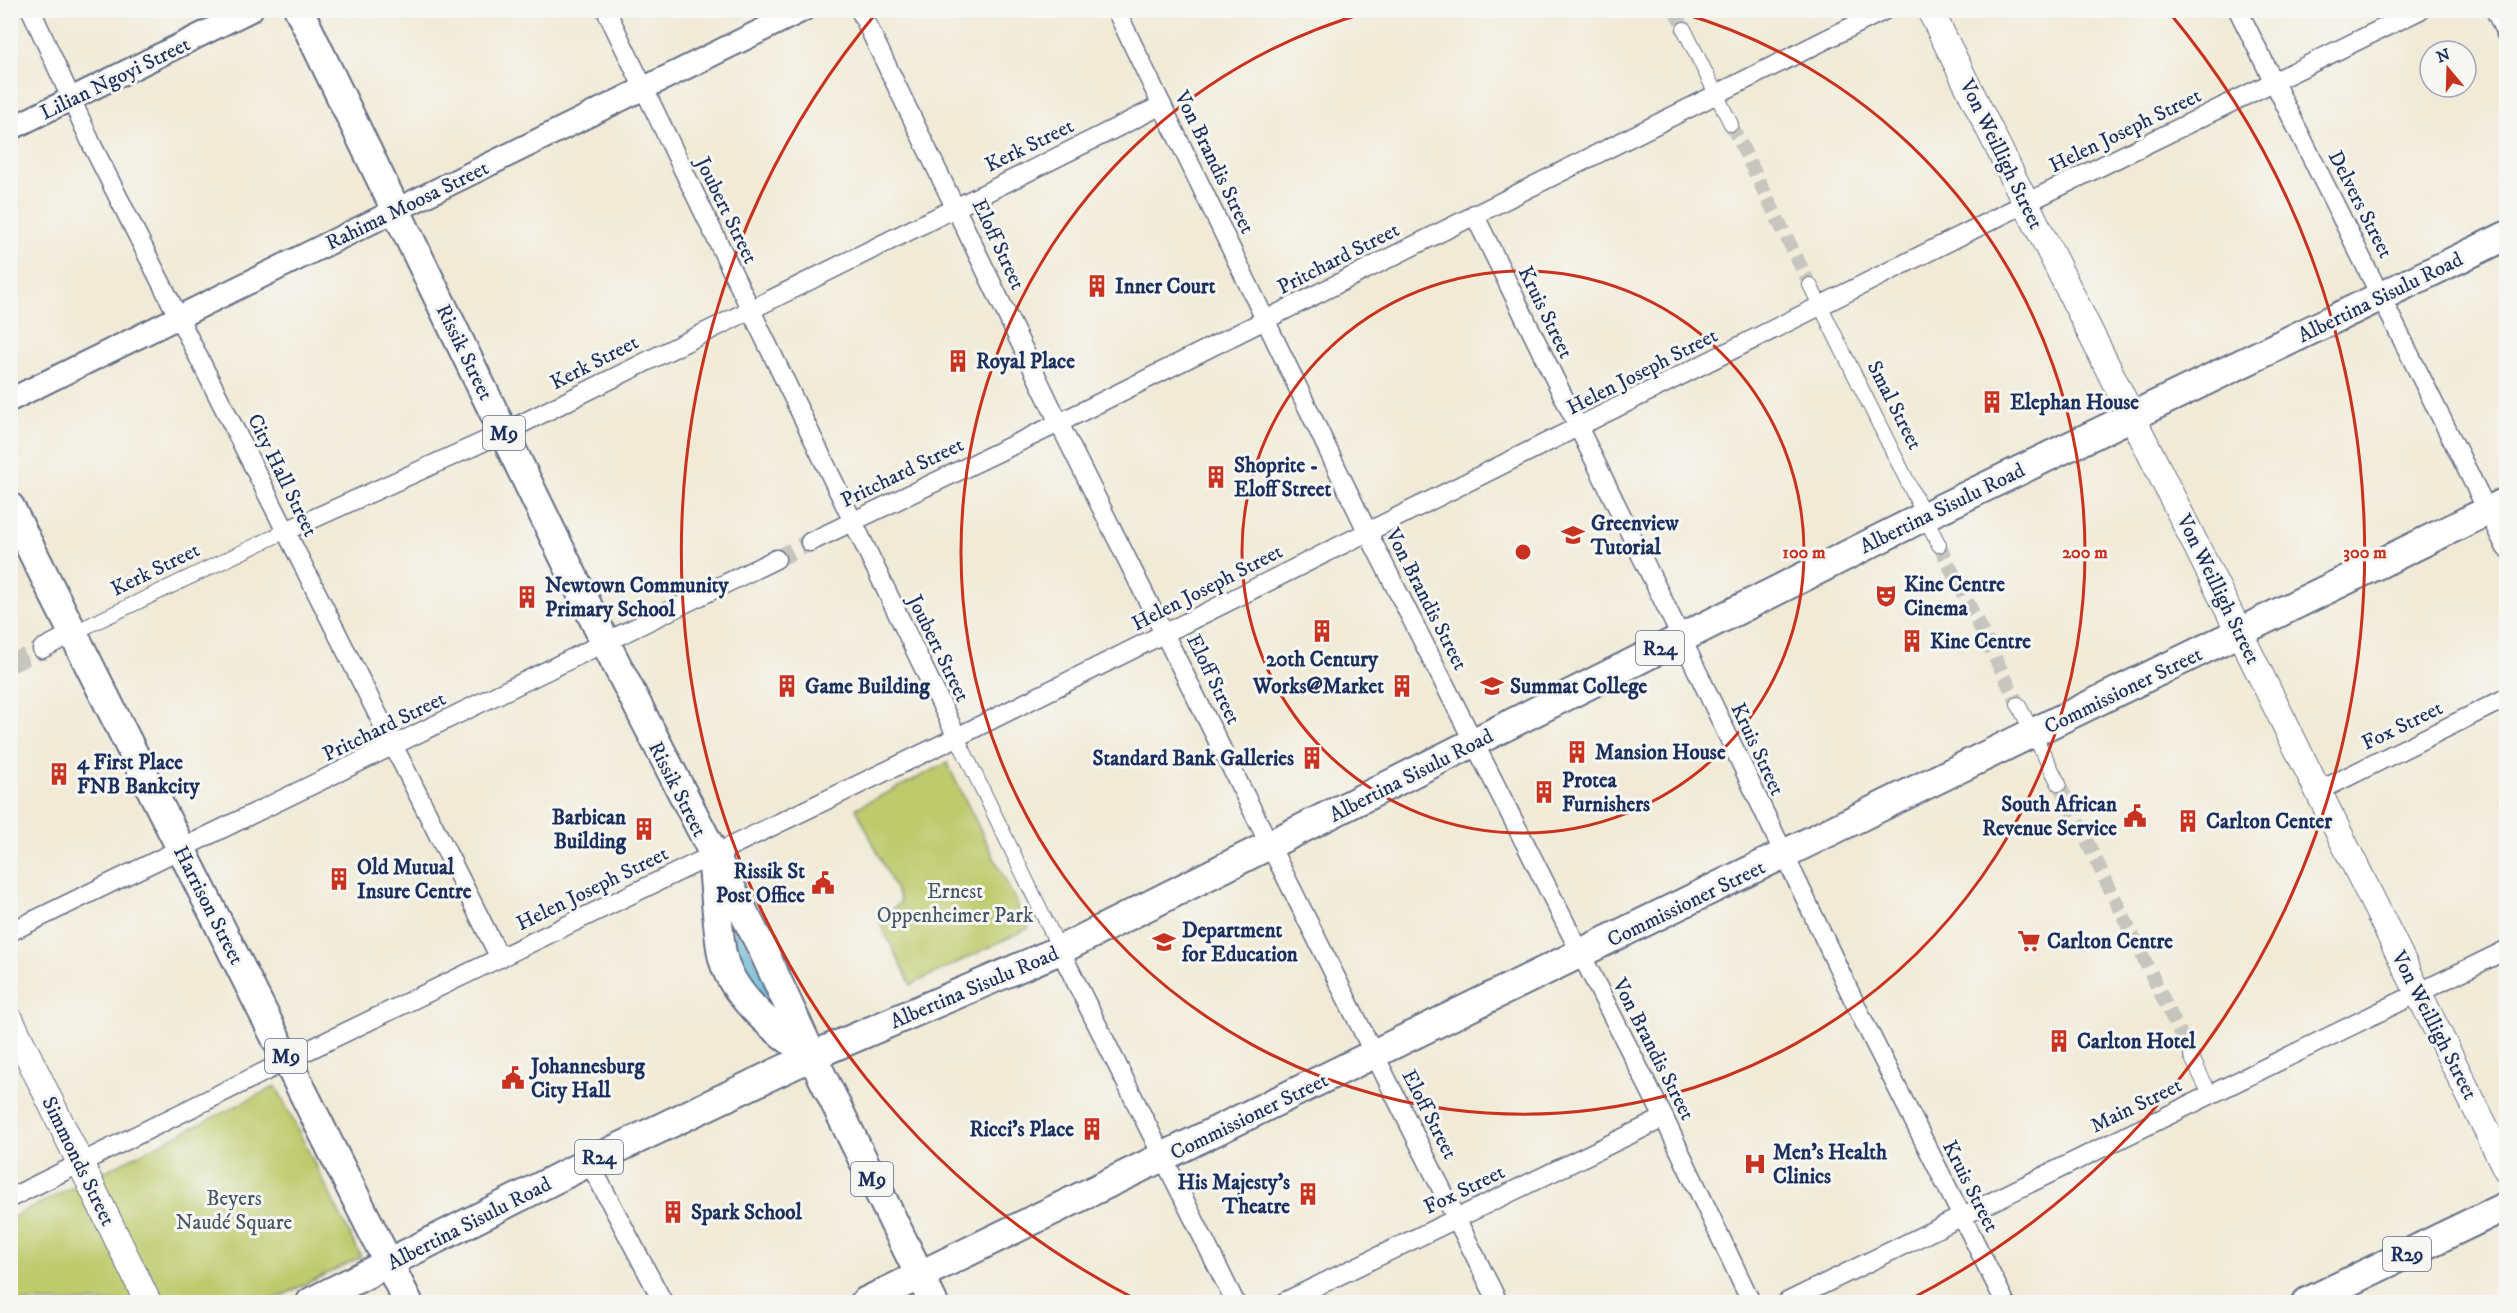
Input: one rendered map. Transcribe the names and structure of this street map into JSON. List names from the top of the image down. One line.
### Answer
{"streets":{"main road":["Von Weilligh Street","Albertina Sisulu Road","Rissik Street","M9","R24","Commissioner Street","Harrison Street","Simmonds Street","R29"],"street":["Lilian Ngoyi Street","Helen Joseph Street","Kerk Street","Von Brandis Street","Delvers Street","Rahima Moosa Street","Joubert Street","Eloff Street","Pritchard Street","Kruis Street","Smal Street","City Hall Street","Fox Street","Main Street"]},"crossings":[["Lilian Ngoyi Street","City Hall Street"],["Helen Joseph Street","Von Weilligh Street"],["Helen Joseph Street","Von Brandis Street"],["Helen Joseph Street","Delvers Street"],["Helen Joseph Street","Joubert Street"],["Helen Joseph Street","Eloff Street"],["Helen Joseph Street","Kruis Street"],["Helen Joseph Street","Rissik Street"],["Helen Joseph Street","Smal Street"],["Helen Joseph Street","City Hall Street"],["Helen Joseph Street","Harrison Street"],["Helen Joseph Street","Simmonds Street"],["Kerk Street","Von Brandis Street"],["Kerk Street","Joubert Street"],["Kerk Street","Eloff Street"],["Kerk Street","Rissik Street"],["Kerk Street","City Hall Street"],["Kerk Street","Harrison Street"],["Von Weilligh Street","Albertina Sisulu Road"],["Von Weilligh Street","Commissioner Street"],["Von Weilligh Street","Fox Street"],["Von Weilligh Street","Main Street"],["Von Brandis Street","Pritchard Street"],["Von Brandis Street","Albertina Sisulu Road"],["Von Brandis Street","Commissioner Street"],["Von Brandis Street","Fox Street"],["Delvers Street","Albertina Sisulu Road"],["Delvers Street","Commissioner Street"],["Rahima Moosa Street","Joubert Street"],["Rahima Moosa Street","Rissik Street"],["Rahima Moosa Street","City Hall Street"],["Joubert Street","Pritchard Street"],["Joubert Street","Albertina Sisulu Road"],["Joubert Street","Commissioner Street"],["Eloff Street","Pritchard Street"],["Eloff Street","Albertina Sisulu Road"],["Eloff Street","Commissioner Street"],["Eloff Street","Fox Street"],["Pritchard Street","Kruis Street"],["Pritchard Street","Rissik Street"],["Pritchard Street","City Hall Street"],["Pritchard Street","Harrison Street"],["Albertina Sisulu Road","Kruis Street"],["Albertina Sisulu Road","Rissik Street"],["Albertina Sisulu Road","Smal Street"],["Albertina Sisulu Road","Harrison Street"],["Kruis Street","Commissioner Street"],["Kruis Street","Main Street"],["Rissik Street","Commissioner Street"]],"parks":["Ernest Oppenheimer Park","Beyers Naudé Square"],"places":{"building":["Inner Court","Royal Place","Elephan House","Shoprite - Eloff Street","Newtown Community Primary School","20th Century","Kine Centre","Game Building","Works@Market","Mansion House","Standard Bank Galleries","4 First Place FNB Bankcity","Protea Furnishers","Carlton Center","Barbican Building","Old Mutual Insure Centre","Carlton Hotel","Ricci's Place","His Majesty's Theatre","Spark School"],"school or university":["Greenview Tutorial","Summat College","Department for Education"],"theatre":["Kine Centre Cinema"],"public building":["South African Revenue Service","Rissik St Post Office","Johannesburg City Hall"],"supermarket":["Carlton Centre"],"hospital":["Men's Health Clinics"]},"north":"top","rings":["100 m","200 m","300 m"]}
